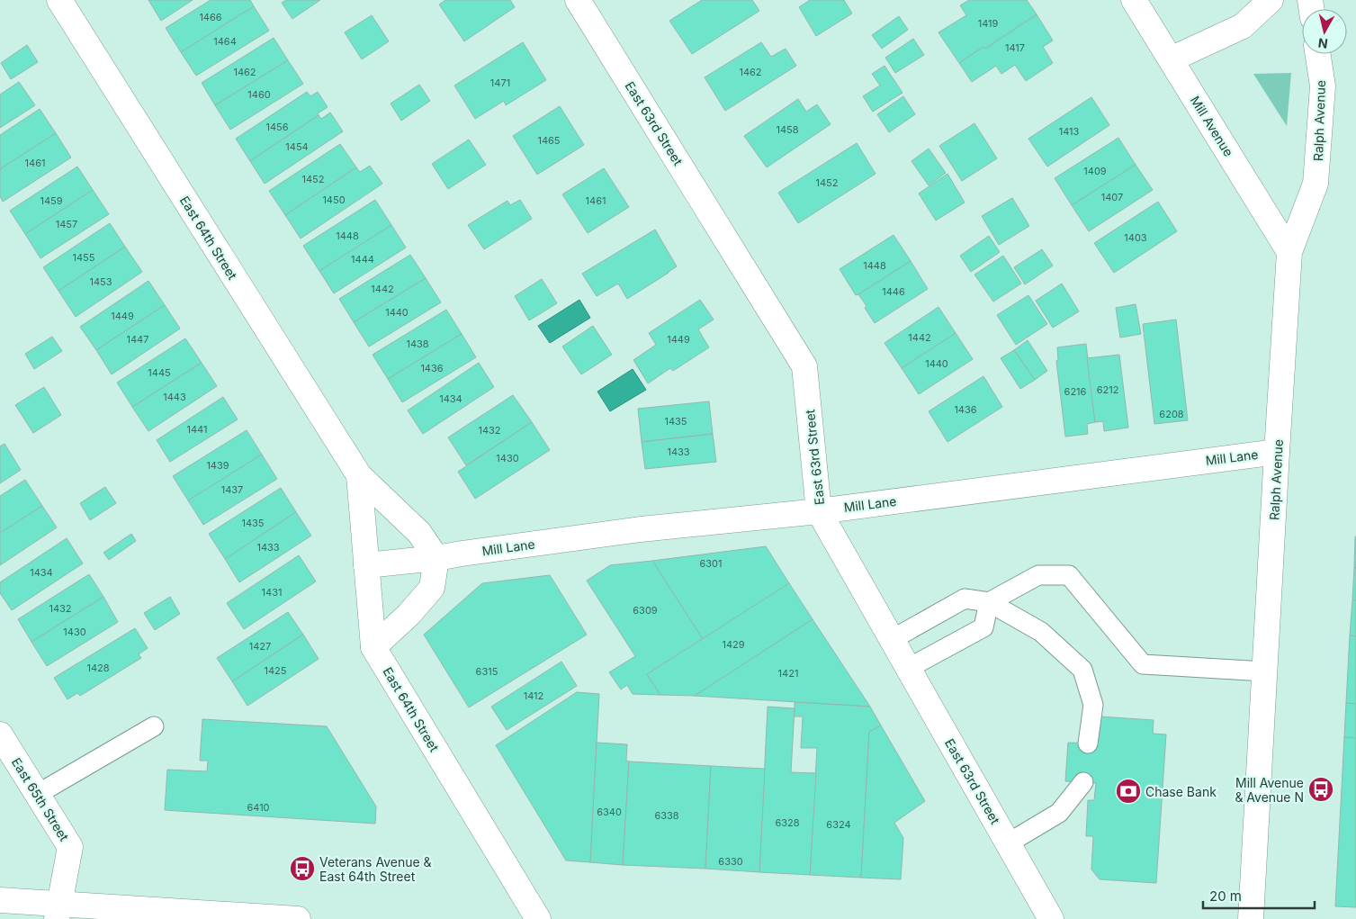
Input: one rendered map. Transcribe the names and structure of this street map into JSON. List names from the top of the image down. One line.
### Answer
{"streets":{"street":["Ralph Avenue","East 63rd Street","Mill Avenue","East 64th Street","Mill Lane","East 65th Street"]},"crossings":[["Ralph Avenue","Mill Avenue"],["Ralph Avenue","Mill Lane"],["East 63rd Street","Mill Lane"],["East 64th Street","Mill Lane"]],"places":{"bus stop":["Mill Avenue & Avenue N","Veterans Avenue & East 64th Street"],"bank":["Chase Bank"]},"house_numbers":["1466","1419","1464","1417","1462","1462","1471","1460","1456","1458","1413","1465","1454","1461","1409","1452","1452","1407","1450","1459","1461","1457","1448","1403","1455","1444","1448","1453","1442","1446","1440","1449","1442","1447","1449","1438","1440","1436","1445","6212","6216","1443","1434","1436","6208","1435","1441","1432","1433","1430","1439","1437","1435","1433","6301","1434","1431","1432","6309","1430","1429","1427","1428","1425","6315","1421","1412","6410","6340","6338","6328","6324","6330"],"scale_bar":"20 m","north":"bottom"}
